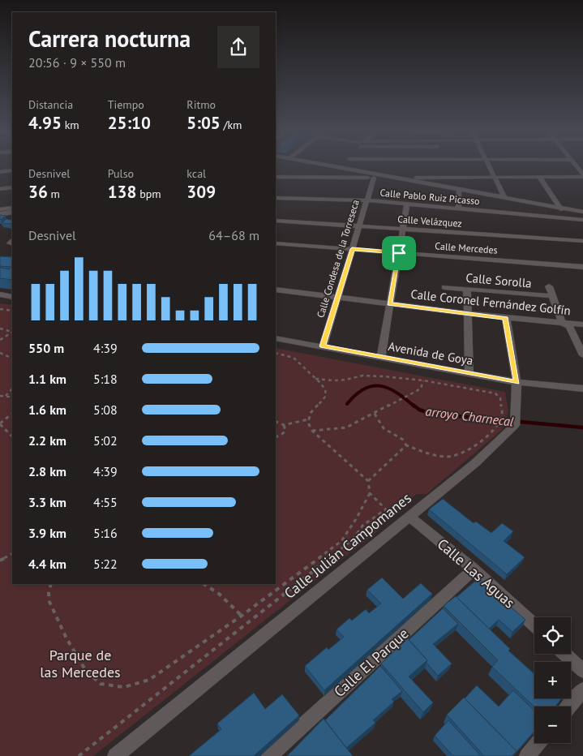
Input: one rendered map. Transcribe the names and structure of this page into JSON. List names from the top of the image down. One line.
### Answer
{"streets":{"street":["Calle Pablo Ruiz Picasso","Calle Velázquez","Calle Mercedes","Calle Condesa de la Torreseca","Calle Sorolla","Calle Coronel Fernández Golfín","Avenida de Goya","Calle Julián Campomanes","Calle Las Aguas","Calle El Parque"]},"crossings":[["Calle Pablo Ruiz Picasso","Calle Condesa de la Torreseca"],["Calle Velázquez","Calle Condesa de la Torreseca"],["Calle Mercedes","Calle Condesa de la Torreseca"],["Calle Condesa de la Torreseca","Calle Coronel Fernández Golfín"],["Calle Condesa de la Torreseca","Avenida de Goya"],["Calle Coronel Fernández Golfín","Calle Julián Campomanes"],["Avenida de Goya","Calle Julián Campomanes"],["Calle Julián Campomanes","Calle Las Aguas"],["Calle Las Aguas","Calle El Parque"]],"water":["arroyo Charnecal"],"parks":["Parque de las Mercedes"],"page":{"heading":["Carrera nocturna","20:56 · 9 × 550 m"],"stats":[["Distancia","4.95 km"],["Tiempo","25:10"],["Ritmo","5:05 /km"],["Desnivel","36 m"],["Pulso","138 bpm"],["kcal","309"]],"chart":["Desnivel","64–68 m"],"list":[{"name":"550 m","note":"4:39"},{"name":"1.1 km","note":"5:18"},{"name":"1.6 km","note":"5:08"},{"name":"2.2 km","note":"5:02"},{"name":"2.8 km","note":"4:39"},{"name":"3.3 km","note":"4:55"},{"name":"3.9 km","note":"5:16"},{"name":"4.4 km","note":"5:22"}],"map_buttons":["+","−"]}}
